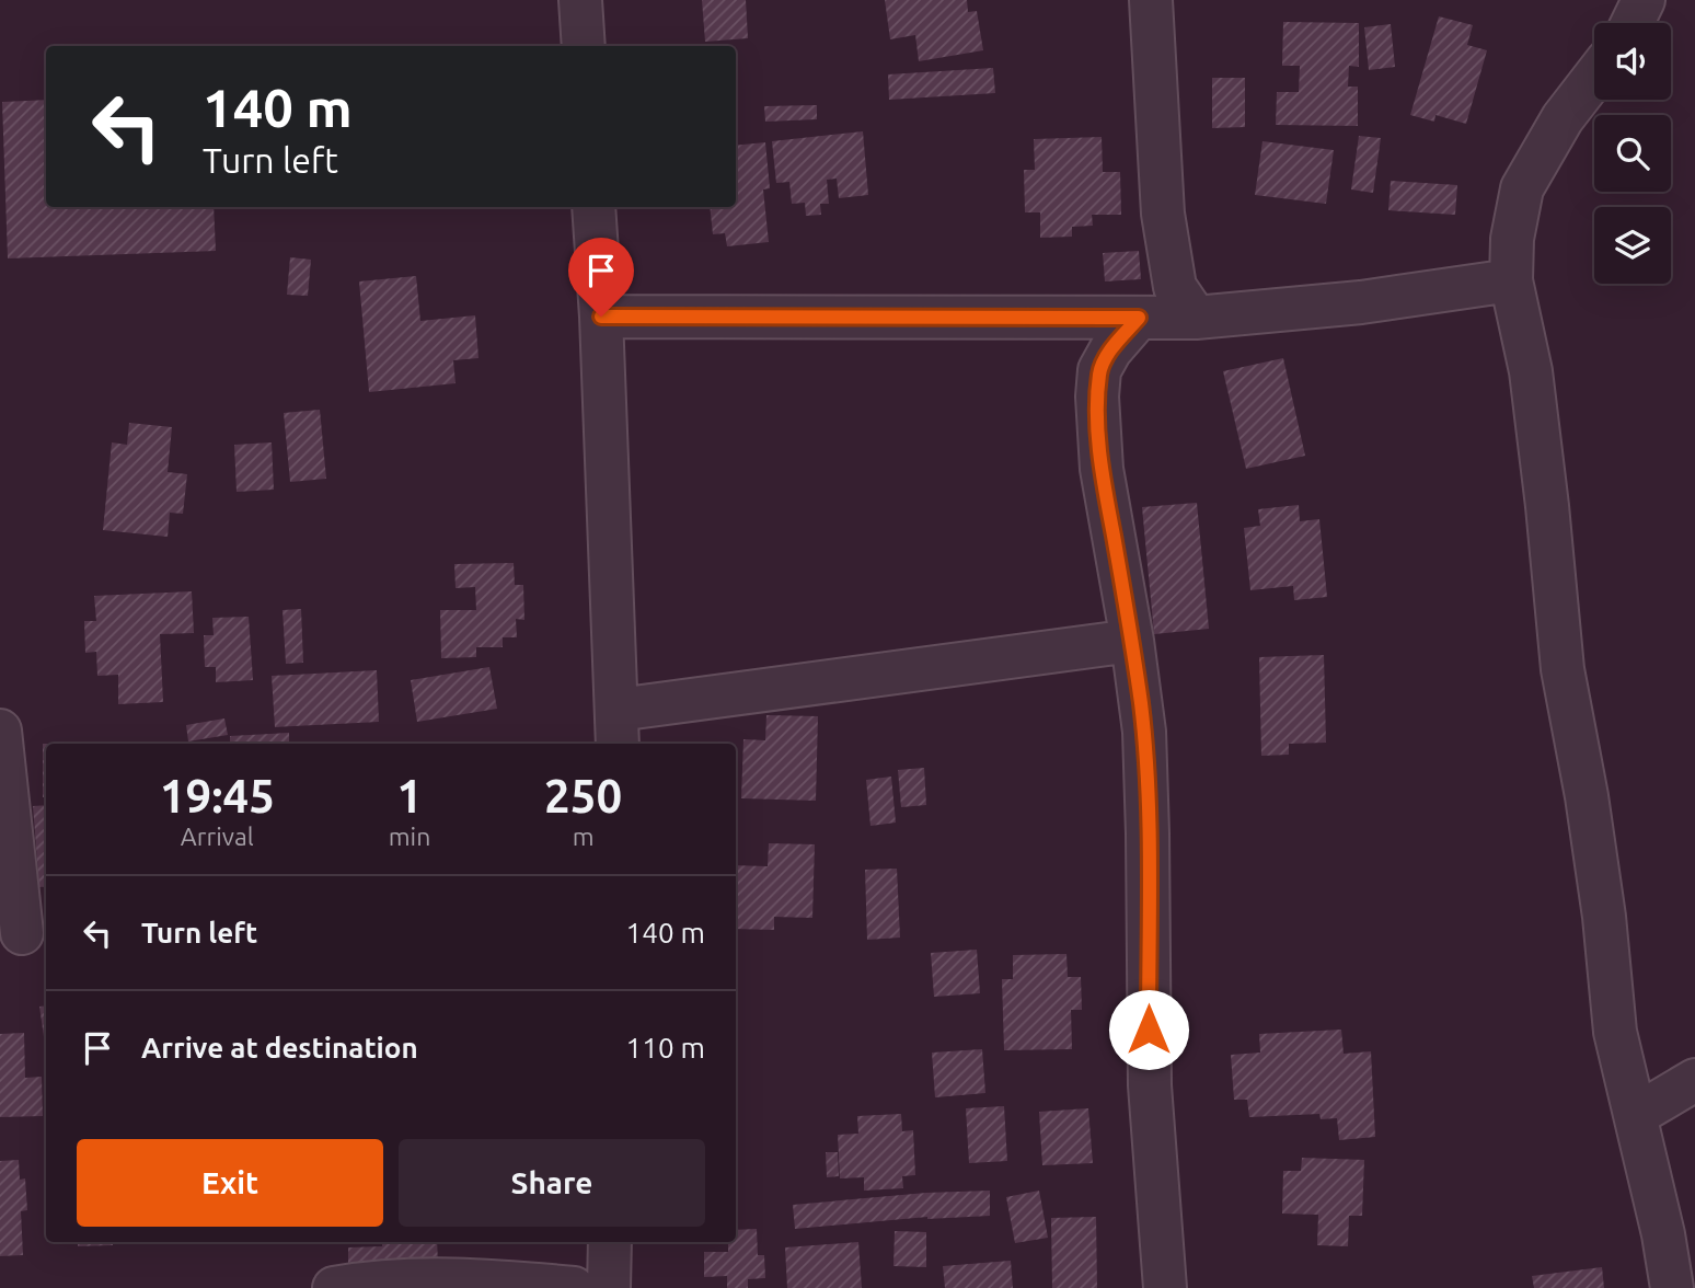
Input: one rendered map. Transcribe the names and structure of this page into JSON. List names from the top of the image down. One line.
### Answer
{"page":{"turn":["140 m","Turn left"],"eta":["19:45","Arrival","1","min","250","m"],"list":[{"name":"Turn left","value":"140 m"},{"name":"Arrive at destination","value":"110 m"}],"buttons":["Exit","Share"]}}
